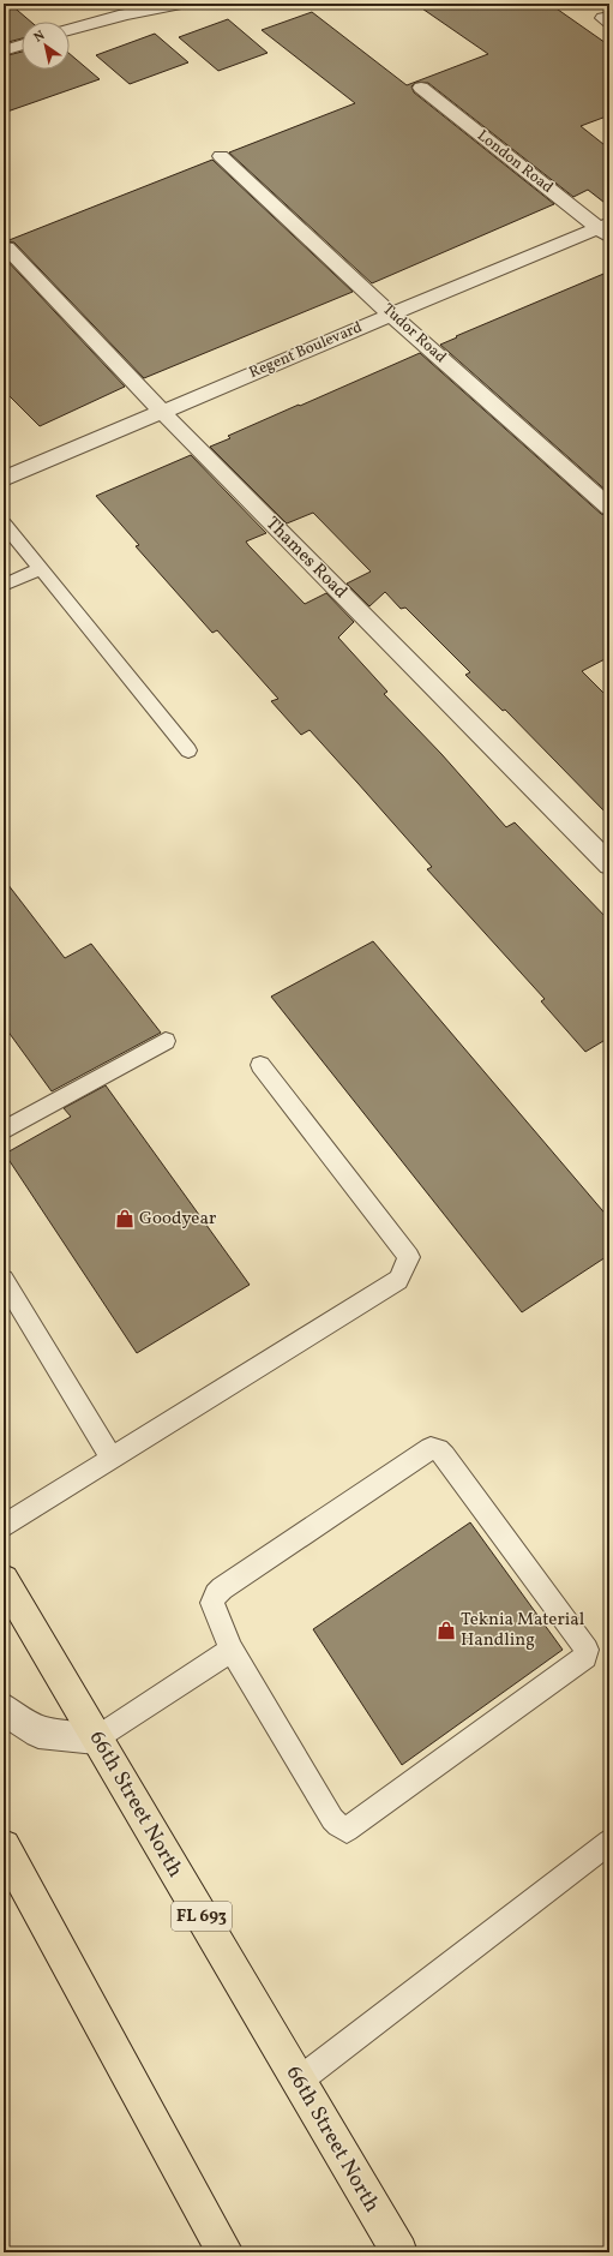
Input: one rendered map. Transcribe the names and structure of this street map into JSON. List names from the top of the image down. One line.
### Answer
{"streets":{"main road":["66th Street North","FL 693"],"street":["London Road","Tudor Road","Regent Boulevard","Thames Road"]},"crossings":[["London Road","Regent Boulevard"],["Tudor Road","Regent Boulevard"],["Regent Boulevard","Thames Road"]],"places":{"shop":["Goodyear","Teknia Material Handling"]},"north":"top left"}
